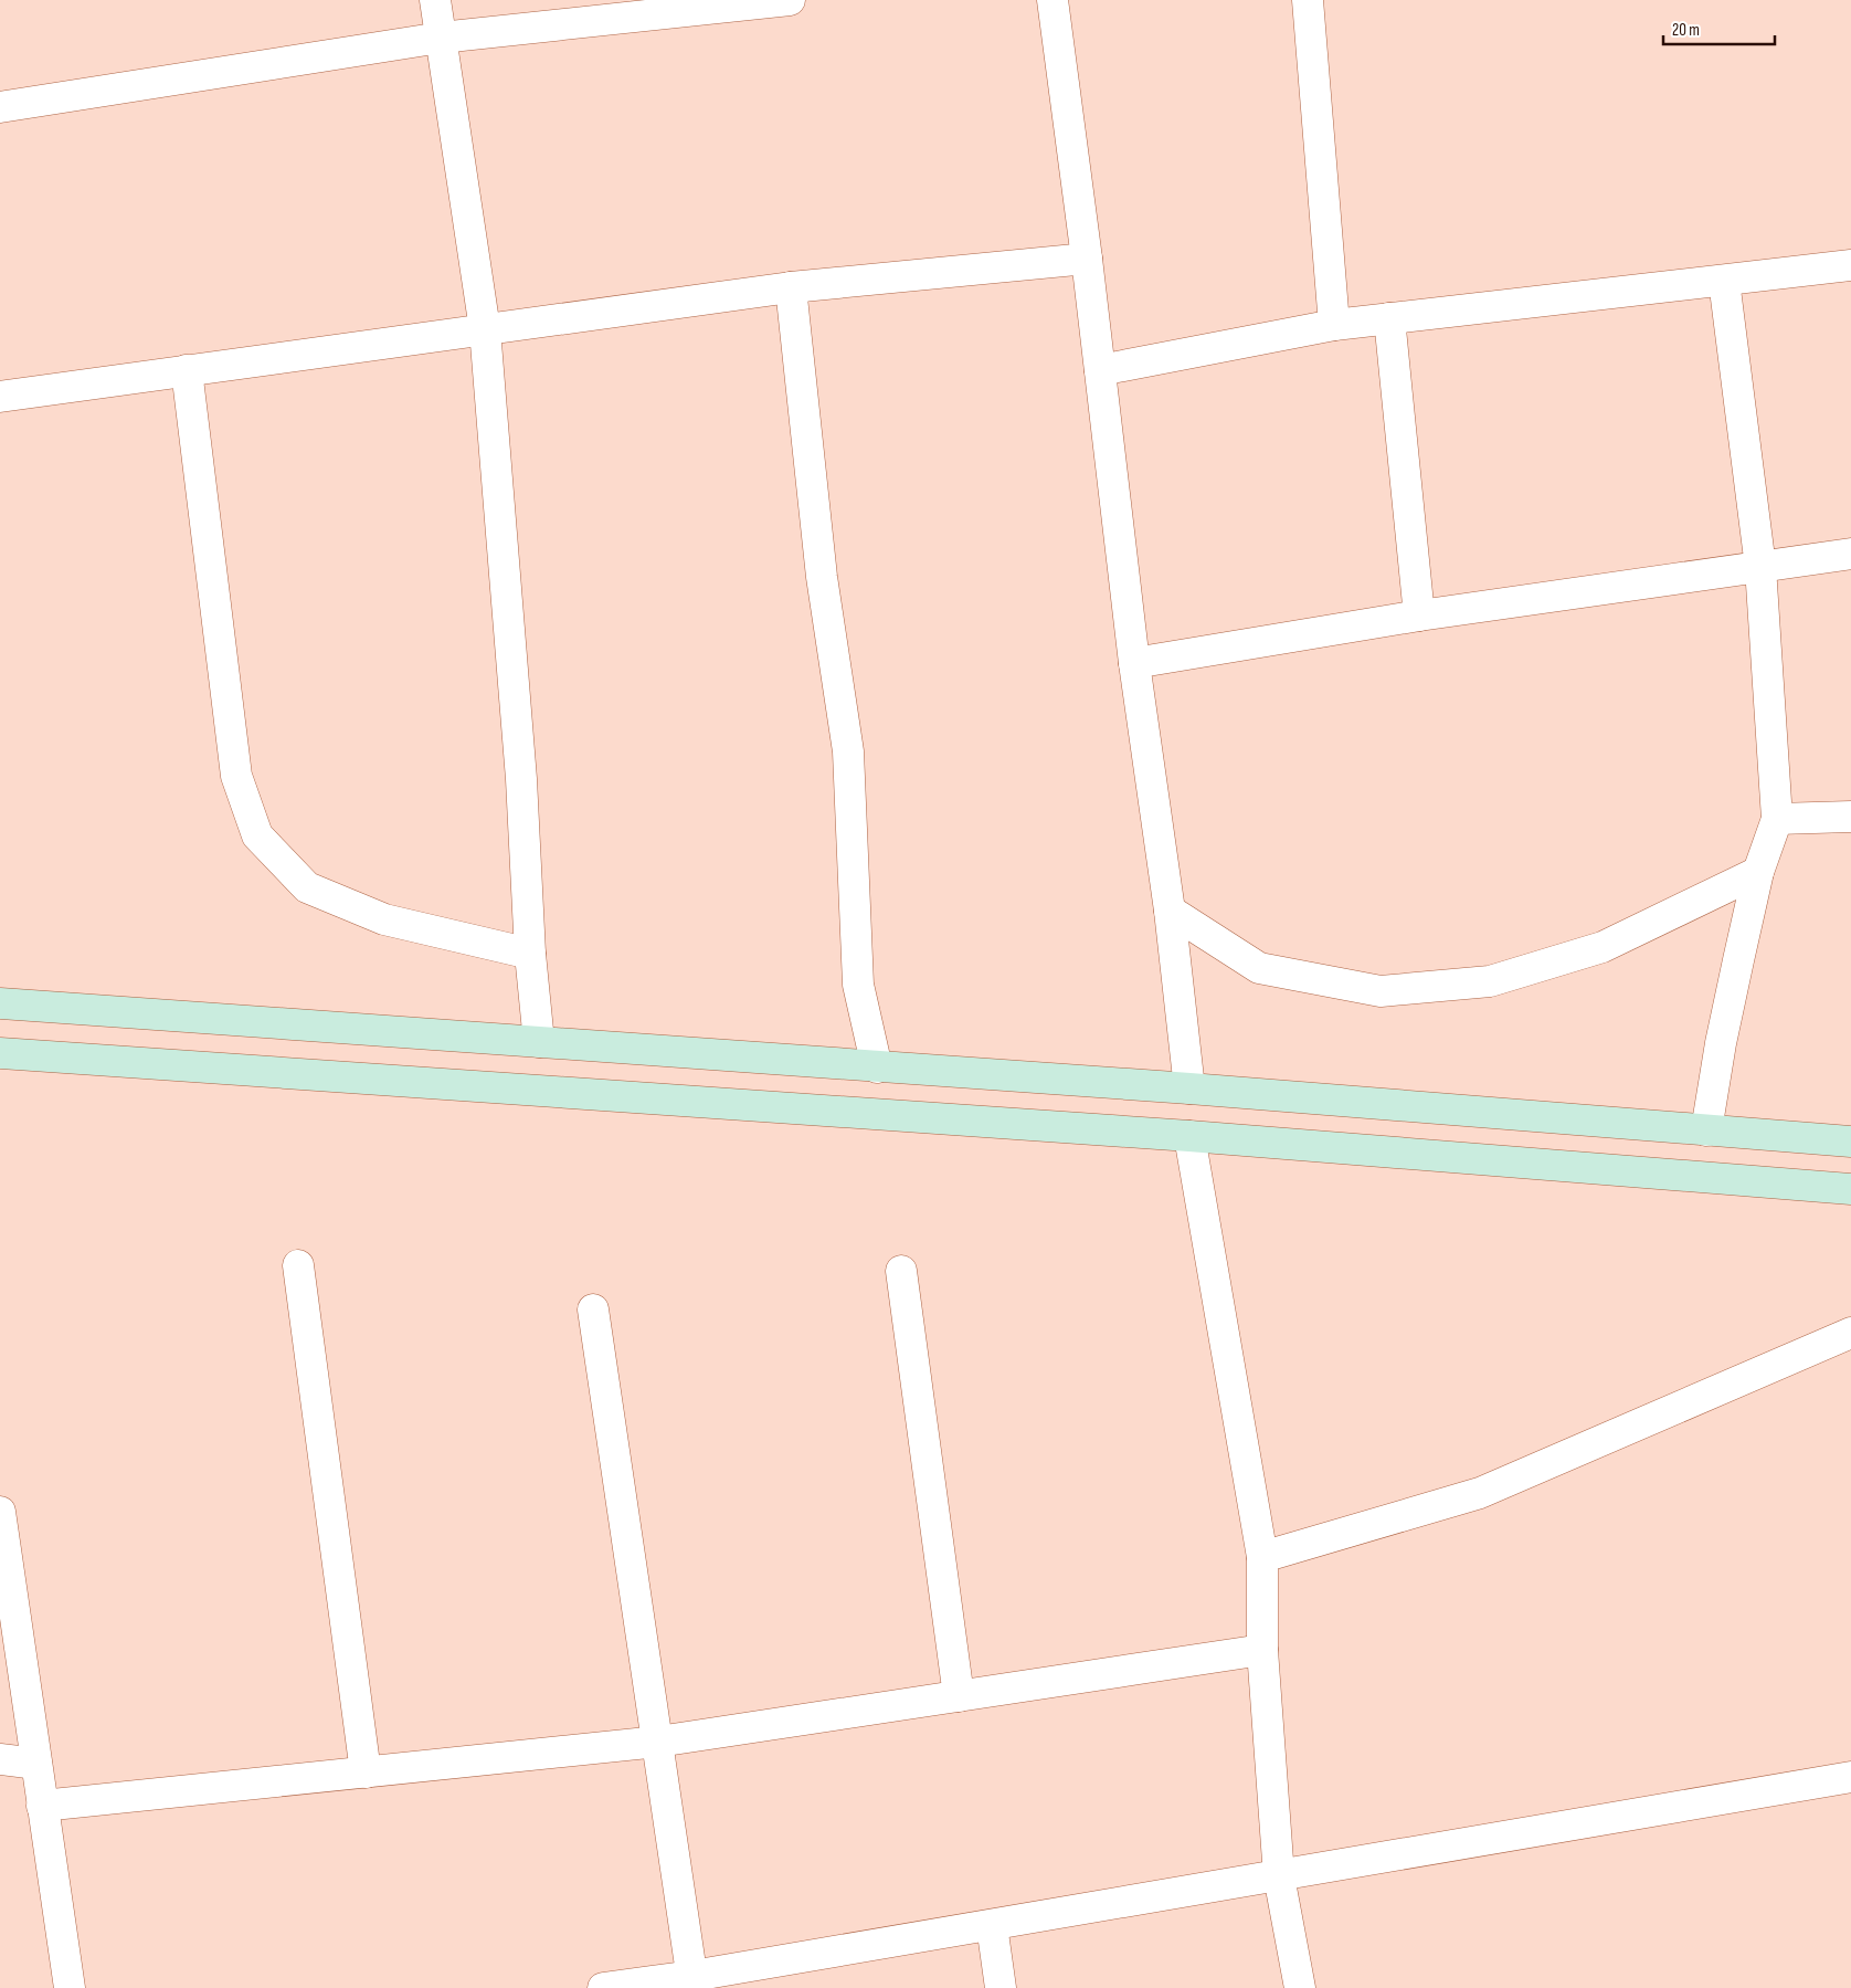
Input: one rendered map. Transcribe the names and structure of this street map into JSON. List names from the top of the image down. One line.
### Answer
{"scale_bar":"20 m"}
